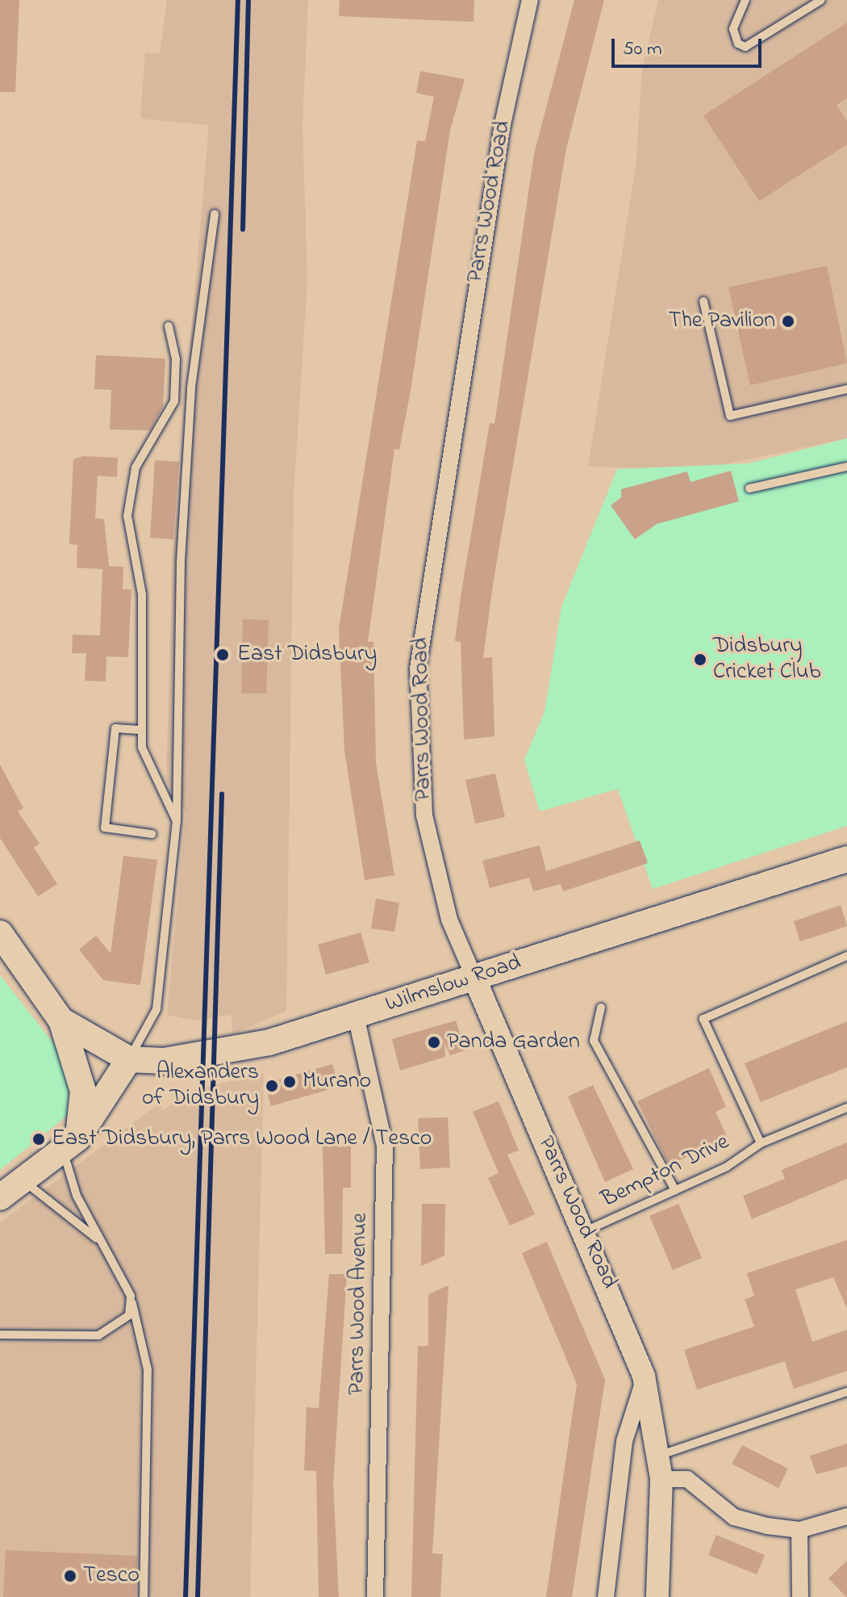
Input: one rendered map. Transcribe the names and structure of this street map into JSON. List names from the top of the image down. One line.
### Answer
{"streets":{"main road":["Wilmslow Road"],"street":["Parrs Wood Road","Parrs Wood Avenue"],"lane":["Bempton Drive"]},"crossings":[["Parrs Wood Road","Wilmslow Road"],["Parrs Wood Road","Bempton Drive"],["Wilmslow Road","Parrs Wood Avenue"]],"places":["The Pavilion","East Didsbury","Didsbury Cricket Club","Panda Garden","Murano","Alexanders of Didsbury","East Didsbury, Parrs Wood Lane / Tesco","Tesco"],"scale_bar":"50 m"}
